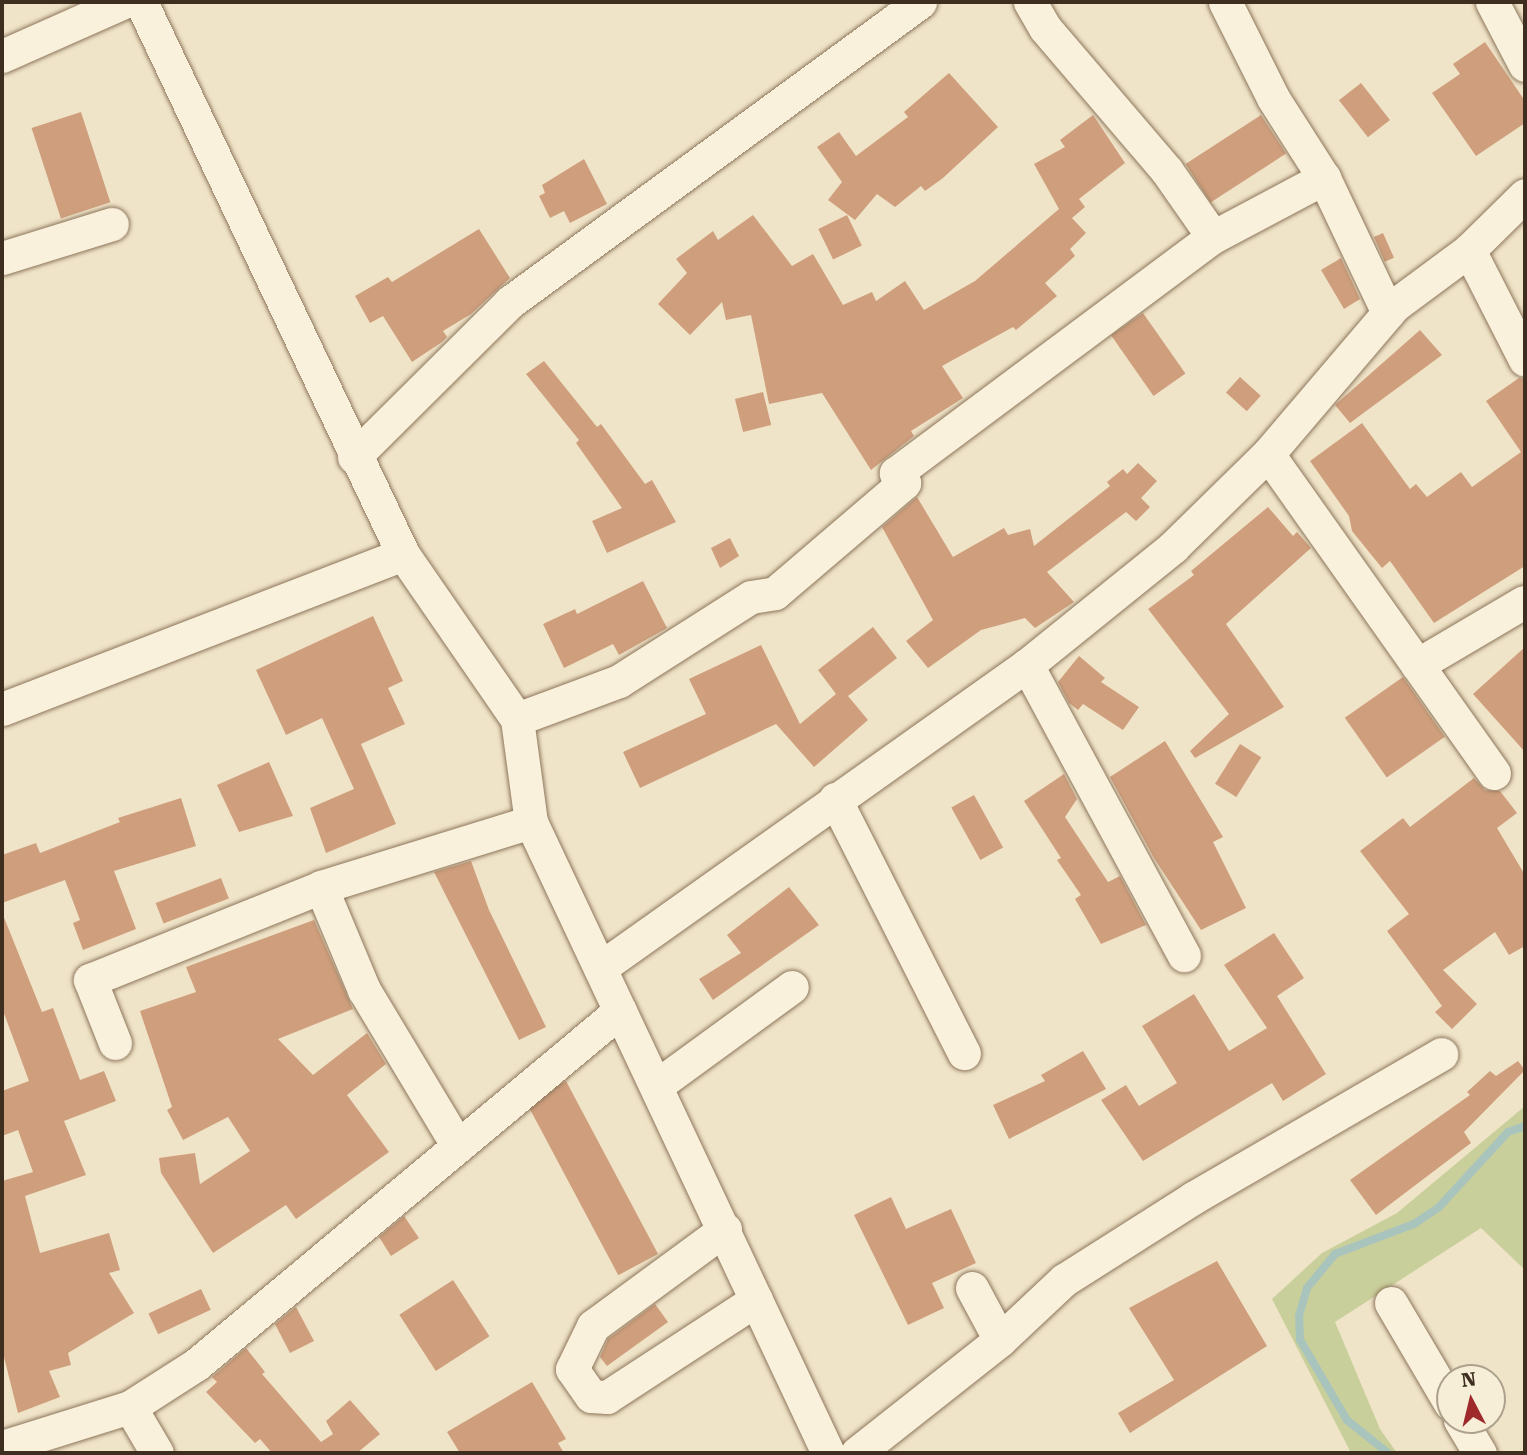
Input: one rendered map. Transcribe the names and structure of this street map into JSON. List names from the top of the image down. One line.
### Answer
{"north":"top"}
